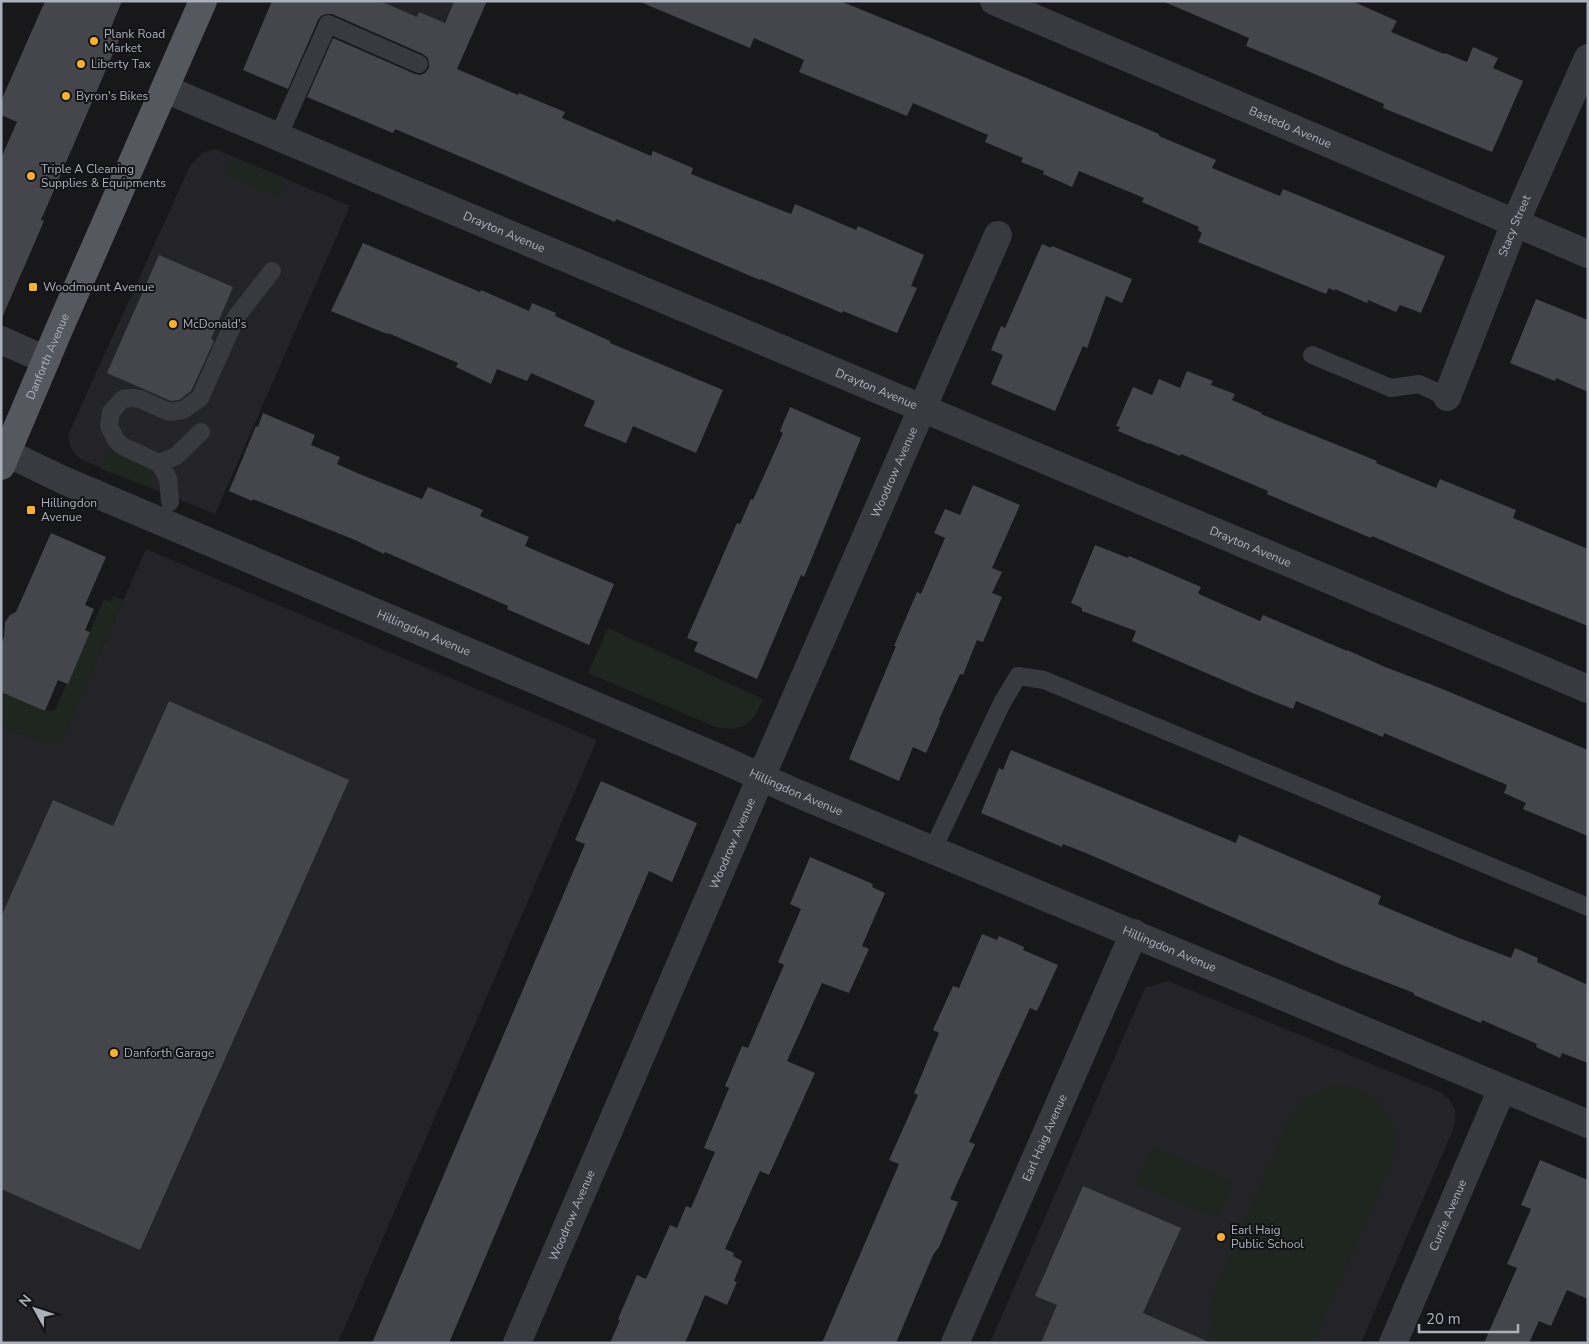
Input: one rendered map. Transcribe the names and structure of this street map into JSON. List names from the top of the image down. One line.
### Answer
{"streets":{"main road":["Danforth Avenue"],"street":["Bastedo Avenue","Stacy Street","Drayton Avenue","Woodrow Avenue","Hillingdon Avenue","Earl Haig Avenue","Currie Avenue"]},"crossings":[["Bastedo Avenue","Stacy Street"],["Drayton Avenue","Danforth Avenue"],["Drayton Avenue","Woodrow Avenue"],["Danforth Avenue","Hillingdon Avenue"],["Woodrow Avenue","Hillingdon Avenue"],["Hillingdon Avenue","Earl Haig Avenue"],["Hillingdon Avenue","Currie Avenue"]],"places":{"other":["Plank Road Market","Liberty Tax","Byron's Bikes","Triple A Cleaning Supplies & Equipments","McDonald's","Danforth Garage","Earl Haig Public School"],"transit":["Woodmount Avenue","Hillingdon Avenue"]},"scale_bar":"20 m","north":"top left"}
